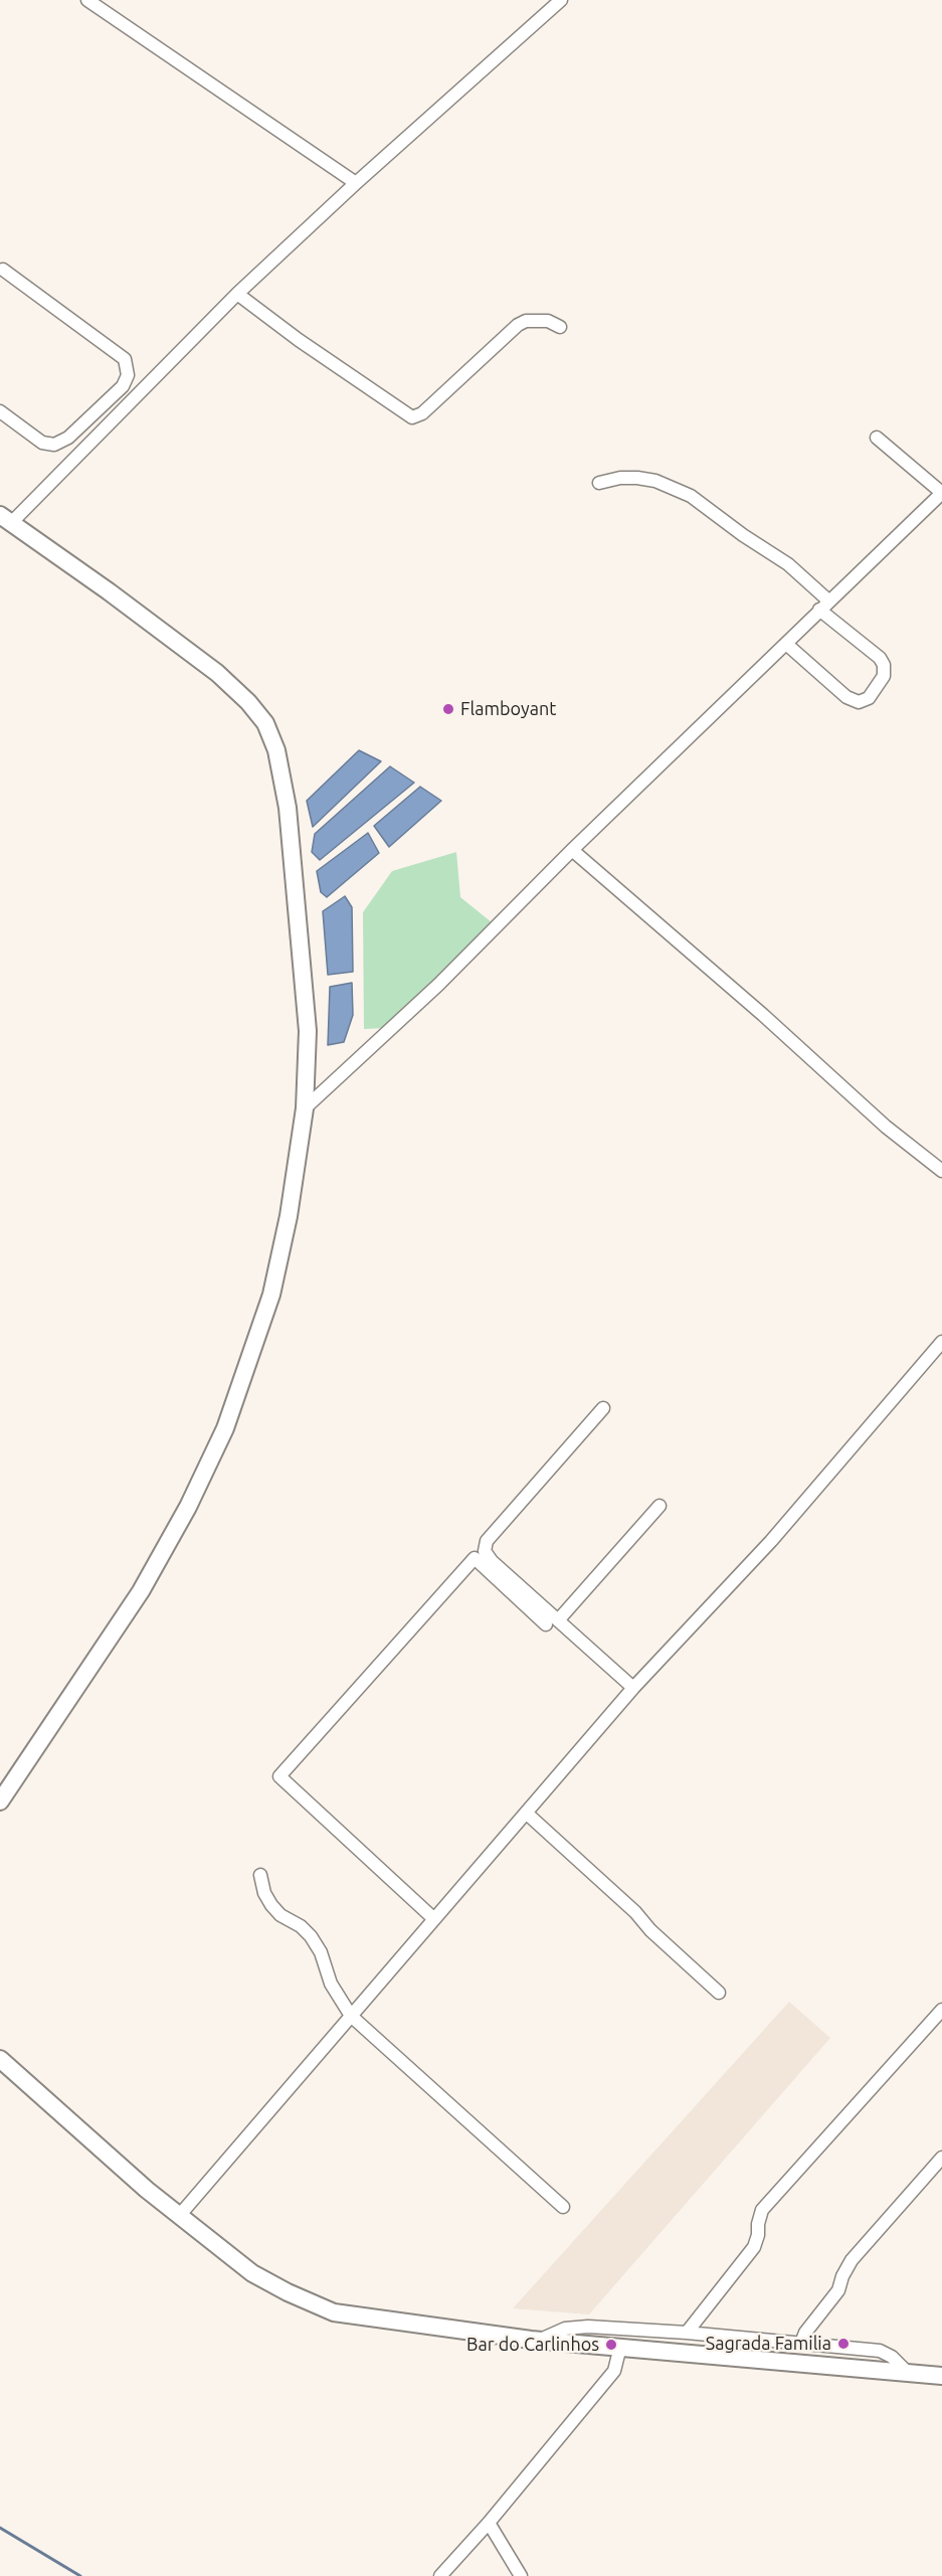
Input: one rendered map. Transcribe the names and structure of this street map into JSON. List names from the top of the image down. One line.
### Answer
{"places":["Flamboyant","Sagrada Familia","Bar do Carlinhos"]}
